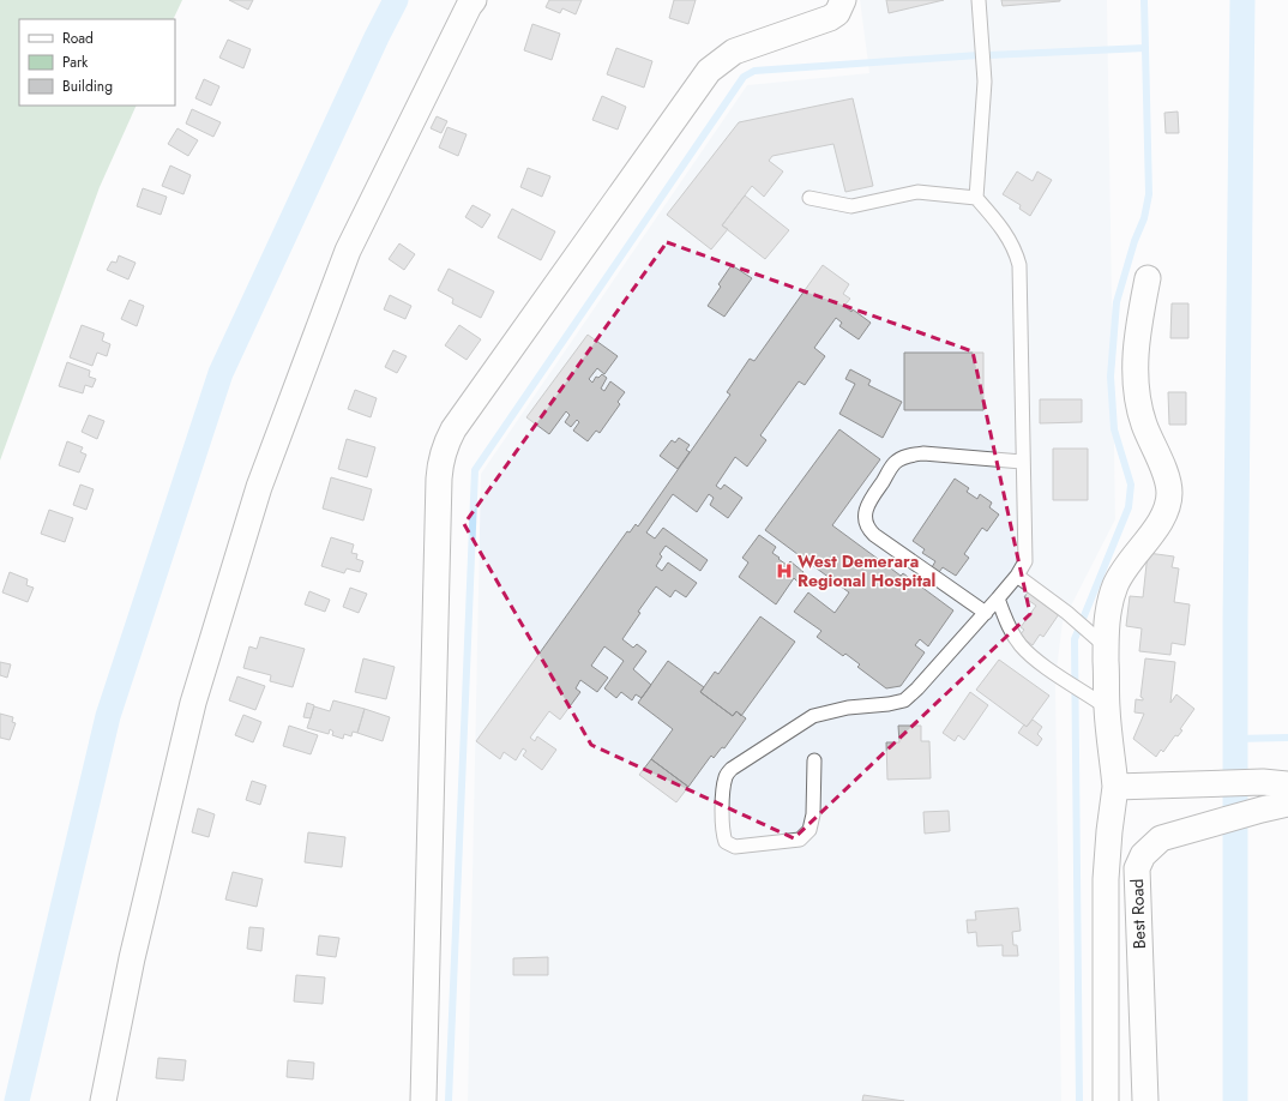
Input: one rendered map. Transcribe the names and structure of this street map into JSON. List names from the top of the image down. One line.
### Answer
{"streets":{"street":["Best Road"]},"places":{"hospital":["West Demerara Regional Hospital"]},"legend":["Road","Park","Building"]}
